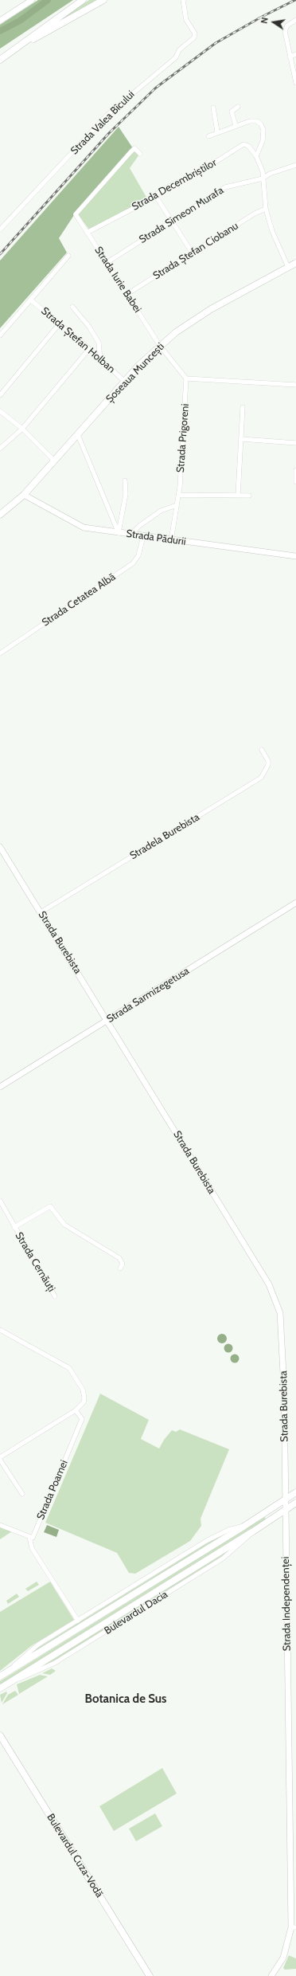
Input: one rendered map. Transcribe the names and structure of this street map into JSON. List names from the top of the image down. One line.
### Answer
{"streets":{"main road":["Șoseaua Muncești","Strada Pădurii","Strada Burebista","Strada Sarmizegetusa","Strada Independenței","Bulevardul Dacia","Bulevardul Cuza-Vodă"],"street":["Strada Valea Bîcului","Strada Decembriștilor","Strada Simeon Murafa","Strada Ștefan Ciobanu","Strada Iurie Babei","Strada Ștefan Holban","Strada Prigoreni","Strada Cetatea Albă","Stradela Burebista","Strada Cernăuți","Strada Poamei"]},"crossings":[["Strada Decembriștilor","Strada Iurie Babei"],["Strada Simeon Murafa","Strada Iurie Babei"],["Strada Ștefan Ciobanu","Strada Iurie Babei"],["Strada Iurie Babei","Șoseaua Muncești"],["Strada Ștefan Holban","Șoseaua Muncești"],["Șoseaua Muncești","Strada Pădurii"],["Strada Prigoreni","Strada Pădurii"],["Strada Pădurii","Strada Cetatea Albă"],["Stradela Burebista","Strada Burebista"],["Strada Burebista","Strada Sarmizegetusa"],["Strada Burebista","Strada Independenței"],["Strada Burebista","Bulevardul Dacia"],["Strada Independenței","Bulevardul Dacia"]],"districts":["Botanica de Sus"],"north":"left"}
